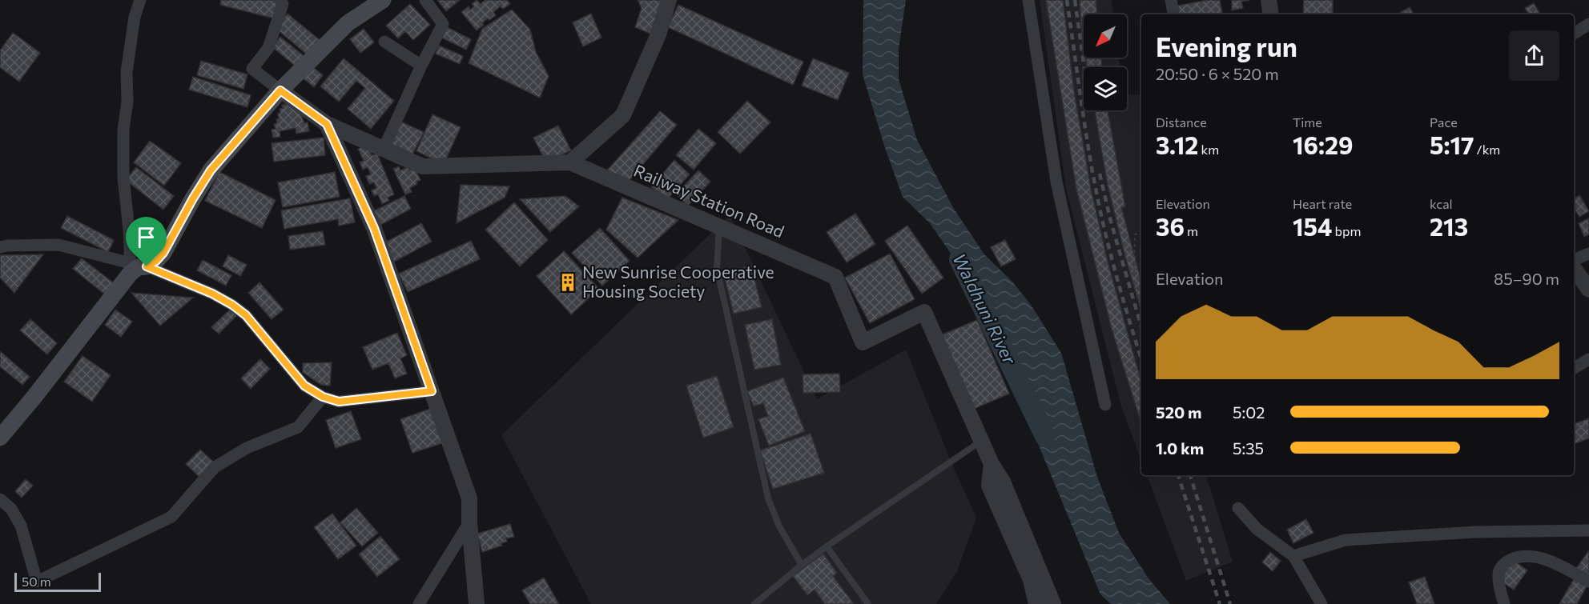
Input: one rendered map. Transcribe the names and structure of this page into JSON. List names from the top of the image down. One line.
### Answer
{"streets":{"street":["Railway Station Road"]},"water":["Waldhuni River"],"places":{"building":["New Sunrise Cooperative Housing Society"]},"scale_bar":"50 m","north":"bottom left","page":{"heading":["Evening run","20:50 · 6 × 520 m"],"stats":[["Distance","3.12 km"],["Time","16:29"],["Pace","5:17 /km"],["Elevation","36 m"],["Heart rate","154 bpm"],["kcal","213"]],"chart":["Elevation","85–90 m"],"list":[{"name":"520 m","note":"5:02"},{"name":"1.0 km","note":"5:35"}],"scale":"50 m"}}
